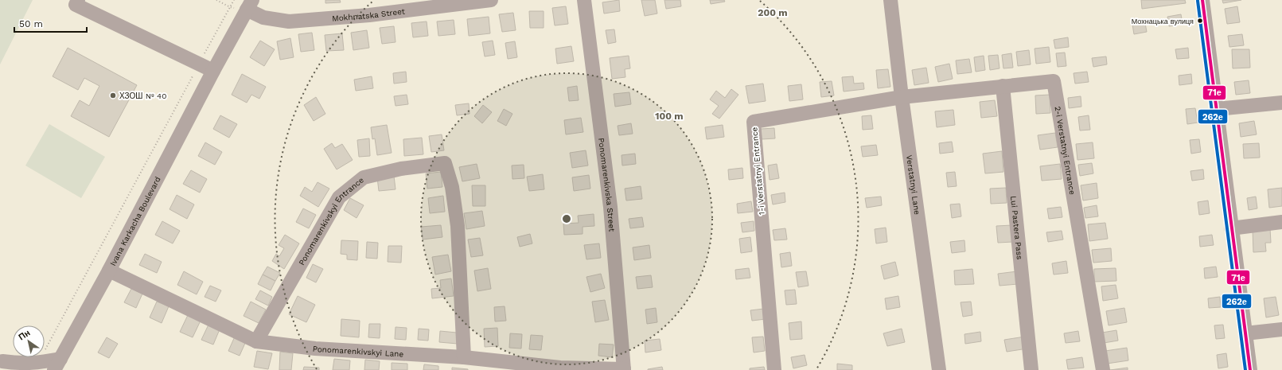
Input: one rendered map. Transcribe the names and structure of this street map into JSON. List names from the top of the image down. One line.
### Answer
{"streets":{"street":["Mokhnatska Street","2-i Verstatnyi Entrance","1-i Verstatnyi Entrance","Ponomarenkivska Street","Verstatnyi Lane","Ivana Karkacha Boulevard","Ponomarenkivskyi Entrance","Lui Pastera Pass","Ponomarenkivskyi Lane"]},"crossings":[["Mokhnatska Street","Ivana Karkacha Boulevard"],["2-i Verstatnyi Entrance","1-i Verstatnyi Entrance"],["2-i Verstatnyi Entrance","Verstatnyi Lane"],["2-i Verstatnyi Entrance","Lui Pastera Pass"],["1-i Verstatnyi Entrance","Verstatnyi Lane"],["Ponomarenkivska Street","Ponomarenkivskyi Lane"],["Ivana Karkacha Boulevard","Ponomarenkivskyi Lane"],["Ponomarenkivskyi Entrance","Ponomarenkivskyi Lane"]],"places":["Мохнацька вулиця","ХЗОШ № 40"],"lines":["transit line 71е","transit line 262е"],"scale_bar":"50 m","north":"top left","rings":["200 m","100 m"]}
